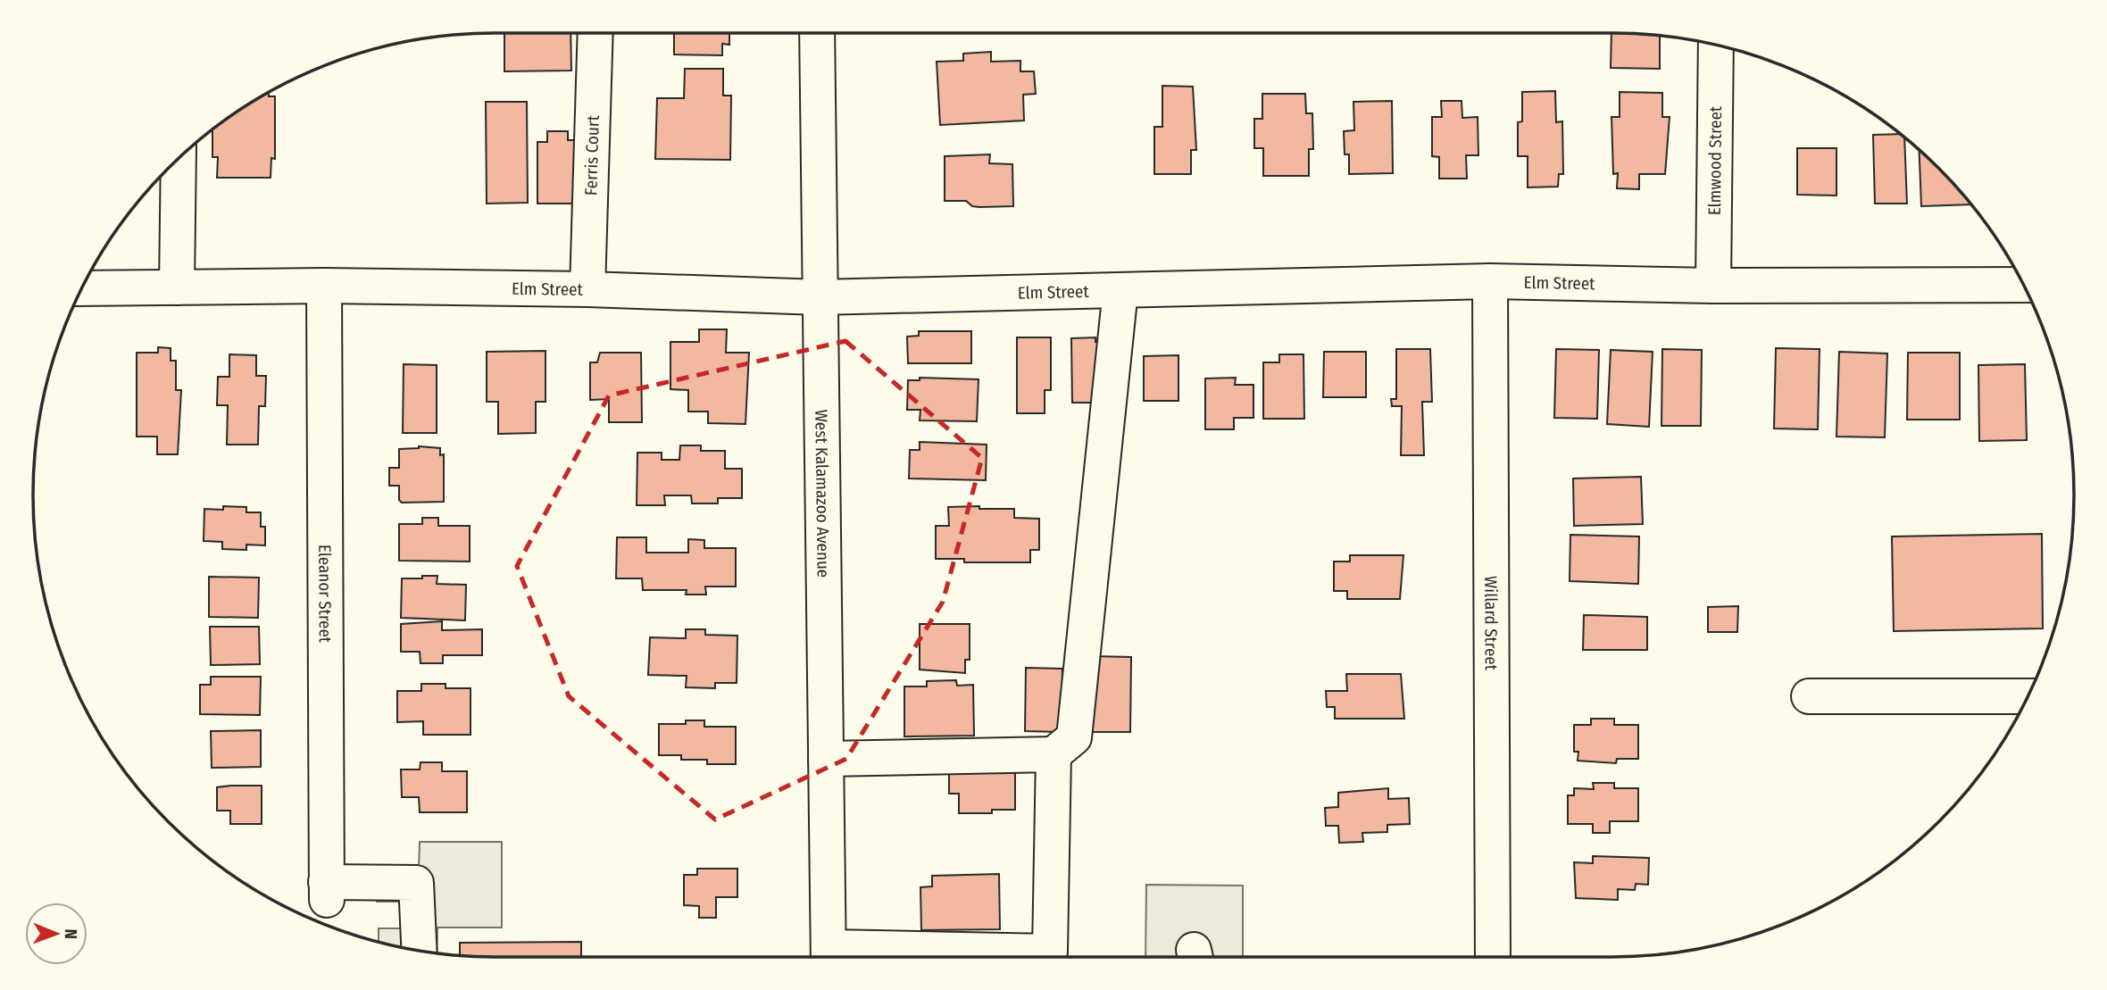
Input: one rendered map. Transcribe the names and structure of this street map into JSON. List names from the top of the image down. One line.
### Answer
{"streets":{"street":["Ferris Court","Elmwood Street","Elm Street","West Kalamazoo Avenue","Eleanor Street","Willard Street"]},"crossings":[["Ferris Court","Elm Street"],["Elmwood Street","Elm Street"],["Elm Street","West Kalamazoo Avenue"],["Elm Street","Eleanor Street"],["Elm Street","Willard Street"]],"north":"right"}
